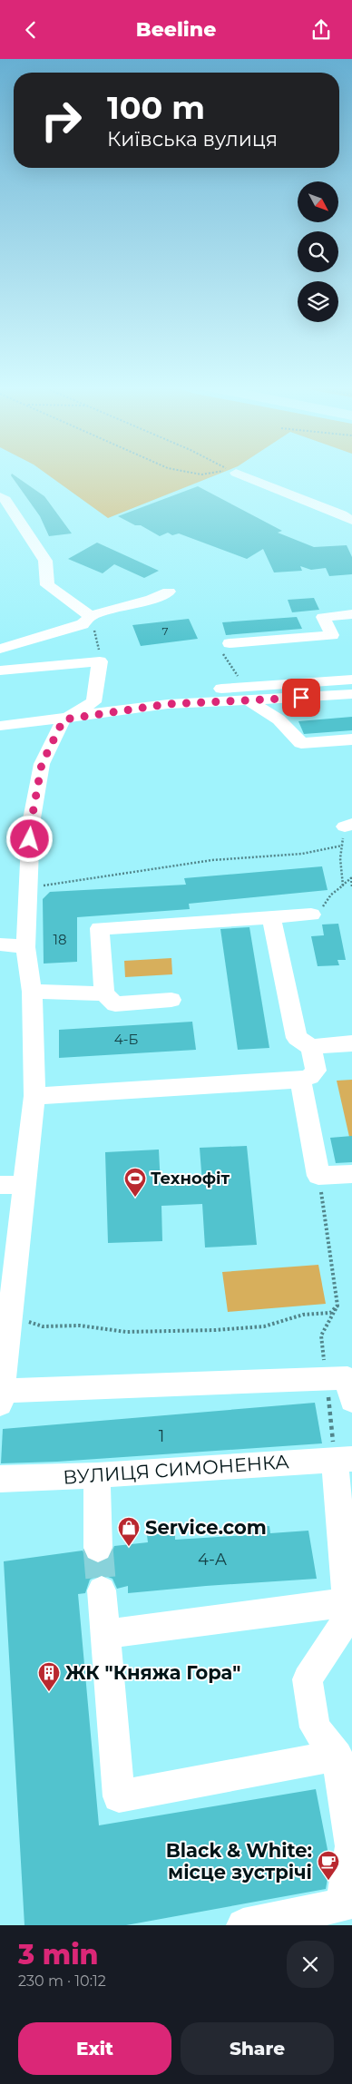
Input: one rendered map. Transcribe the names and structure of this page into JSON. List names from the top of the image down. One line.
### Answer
{"streets":{"street":["ВУЛИЦЯ СИМОНЕНКА"]},"places":{"sports":["Технофіт"],"shop":["Service.com"],"building":["ЖК \"Княжа Гора\""],"cafe":["Black & White: місце зустрічі"]},"house_numbers":["7","18","4-Б","1","4-А"],"north":"bottom right","page":{"header":"Beeline","turn":["100 m","Київська вулиця"],"heading":["3 min","230 m · 10:12"],"buttons":["Exit","Share"]}}
